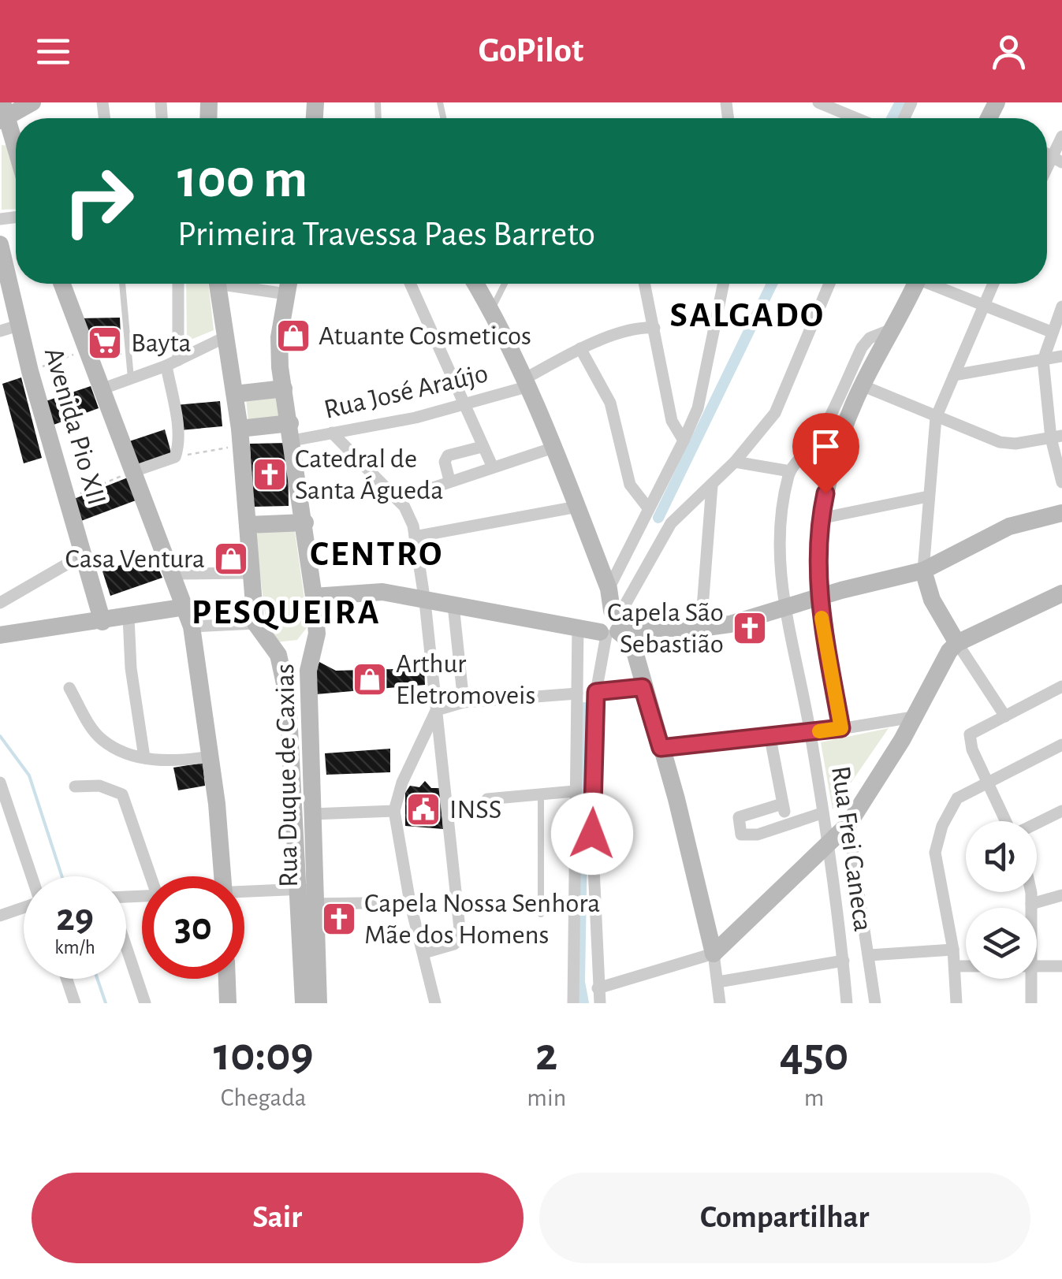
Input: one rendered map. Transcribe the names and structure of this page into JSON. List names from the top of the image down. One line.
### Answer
{"streets":{"main road":["Avenida Pio XII","Rua Duque de Caxias"],"street":["Rua José Araújo","Rua Frei Caneca"]},"crossings":[["Rua José Araújo","Rua Duque de Caxias"]],"districts":["SALGADO","CENTRO","PESQUEIRA"],"places":{"shop":["Atuante Cosmeticos","Casa Ventura","Arthur Eletromoveis"],"supermarket":["Bayta"],"church":["Catedral de Santa Águeda","Capela São Sebastião","Capela Nossa Senhora Mãe dos Homens"],"public building":["INSS"]},"page":{"header":"GoPilot","turn":["100 m","Primeira Travessa Paes Barreto"],"speed":"29 km/h","limit":"30","eta":["10:09","Chegada","2","min","450","m"],"buttons":["Sair","Compartilhar"]}}
